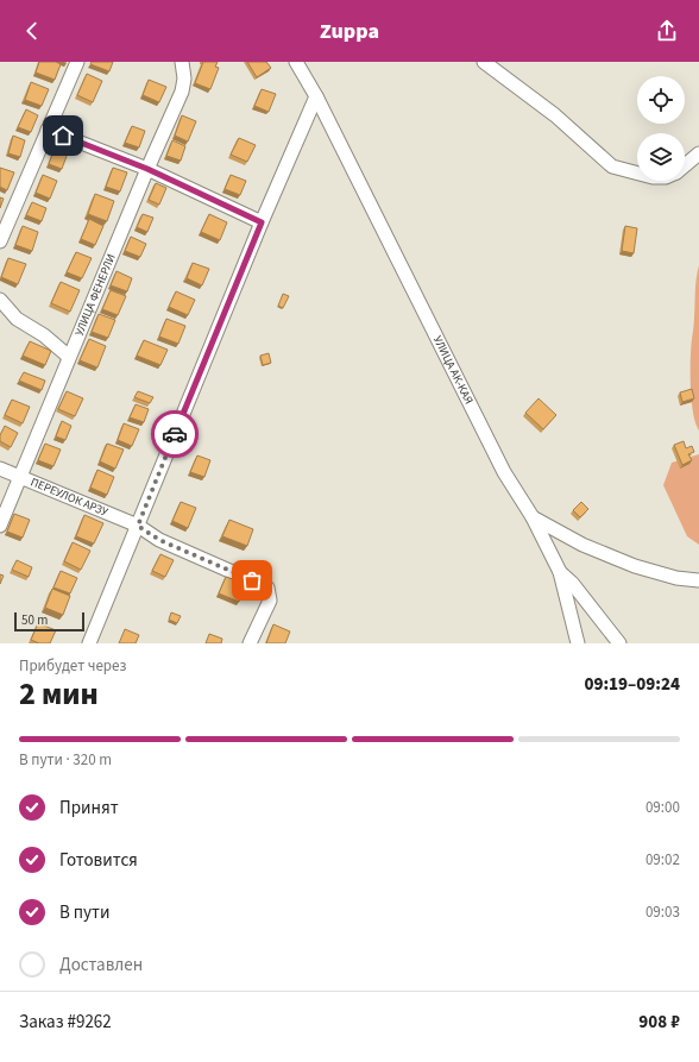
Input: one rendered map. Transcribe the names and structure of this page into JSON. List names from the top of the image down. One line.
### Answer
{"streets":{"street":["УЛИЦА ФЕНЕРЛИ","УЛИЦА АК-КАЯ","ПЕРЕУЛОК АРЗУ"]},"crossings":[["УЛИЦА ФЕНЕРЛИ","ПЕРЕУЛОК АРЗУ"]],"scale_bar":"50 m","page":{"header":"Zuppa","scale":"50 m","heading":["2 мин","Прибудет через","09:19–09:24"],"panel":["Заказ #9262","908 ₽"],"bar":"В пути · 320 m","list":[["Принят","09:00"],["Готовится","09:02"],["В пути","09:03"],"Доставлен"]}}
